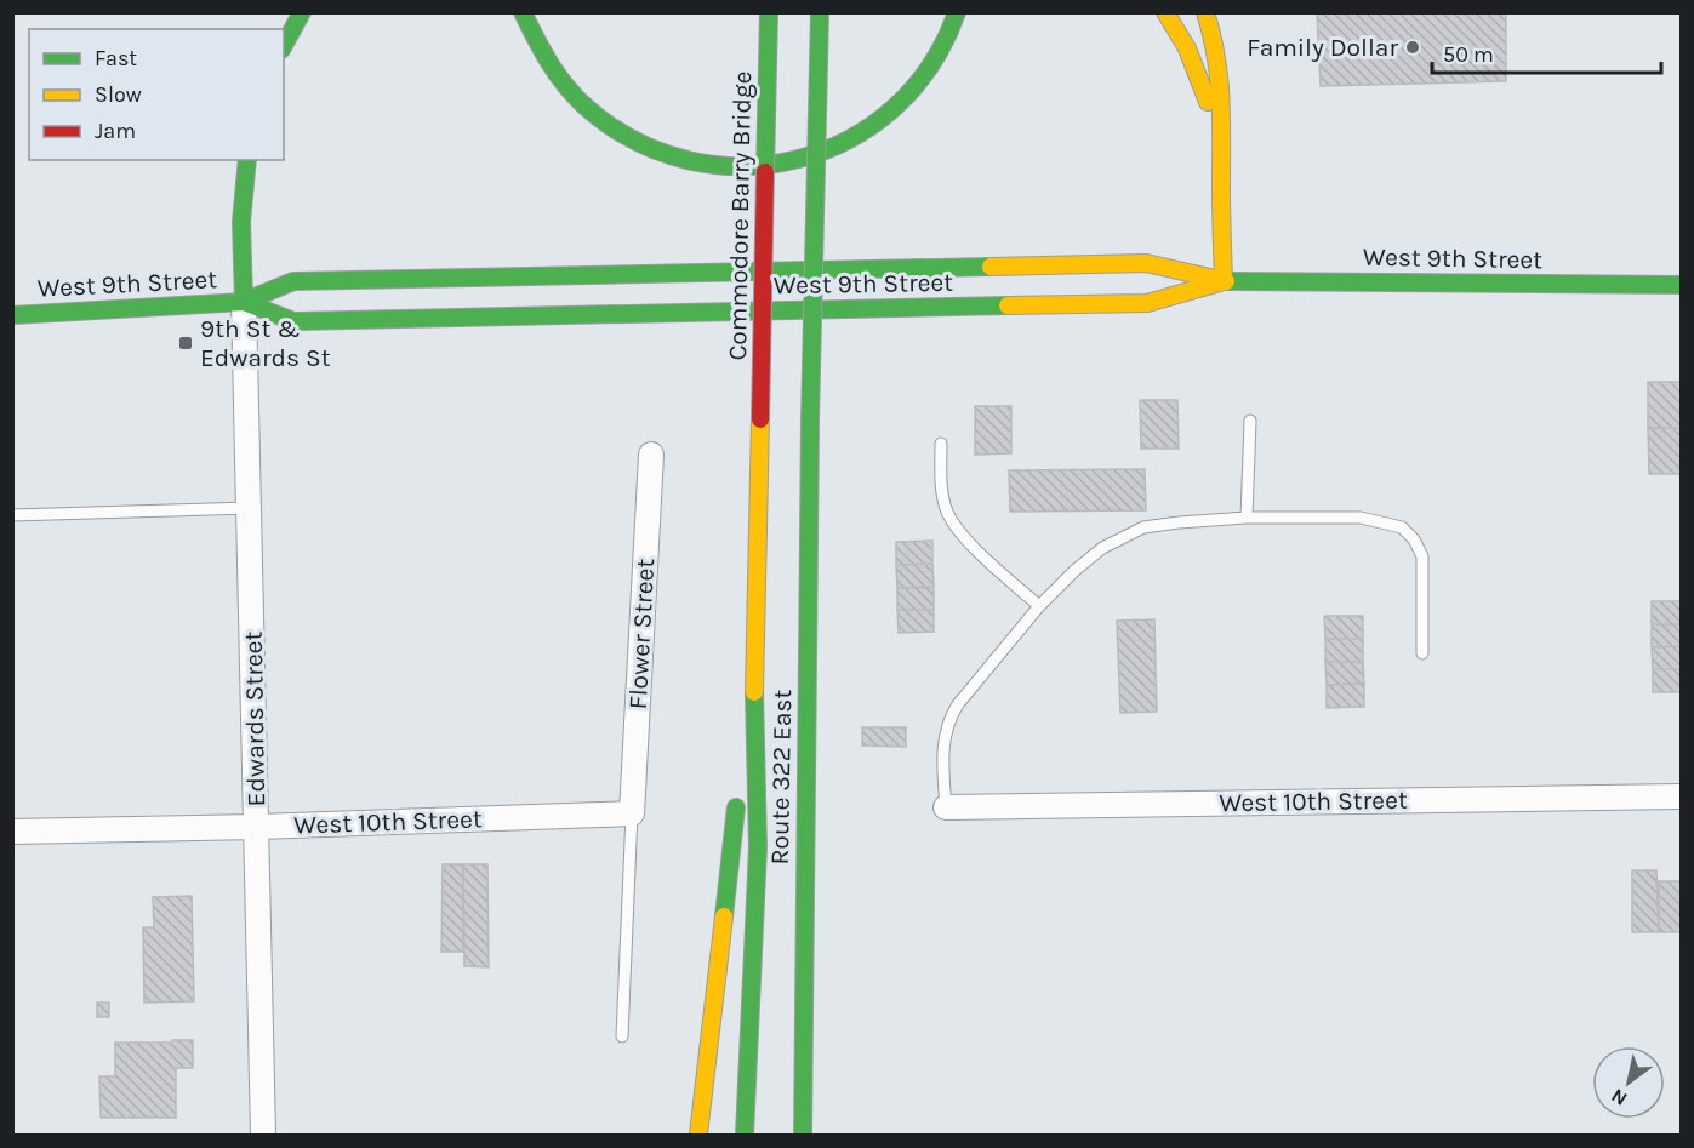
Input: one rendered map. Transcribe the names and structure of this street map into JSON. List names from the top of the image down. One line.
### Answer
{"streets":{"main road":["Commodore Barry Bridge","West 9th Street","Route 322 East"],"street":["Flower Street","Edwards Street","West 10th Street"]},"crossings":[["West 9th Street","Edwards Street"],["Flower Street","West 10th Street"],["Edwards Street","West 10th Street"]],"places":{"other":["Family Dollar"],"transit":["9th St & Edwards St"]},"legend":["Fast","Slow","Jam"],"scale_bar":"50 m","north":"bottom left"}
